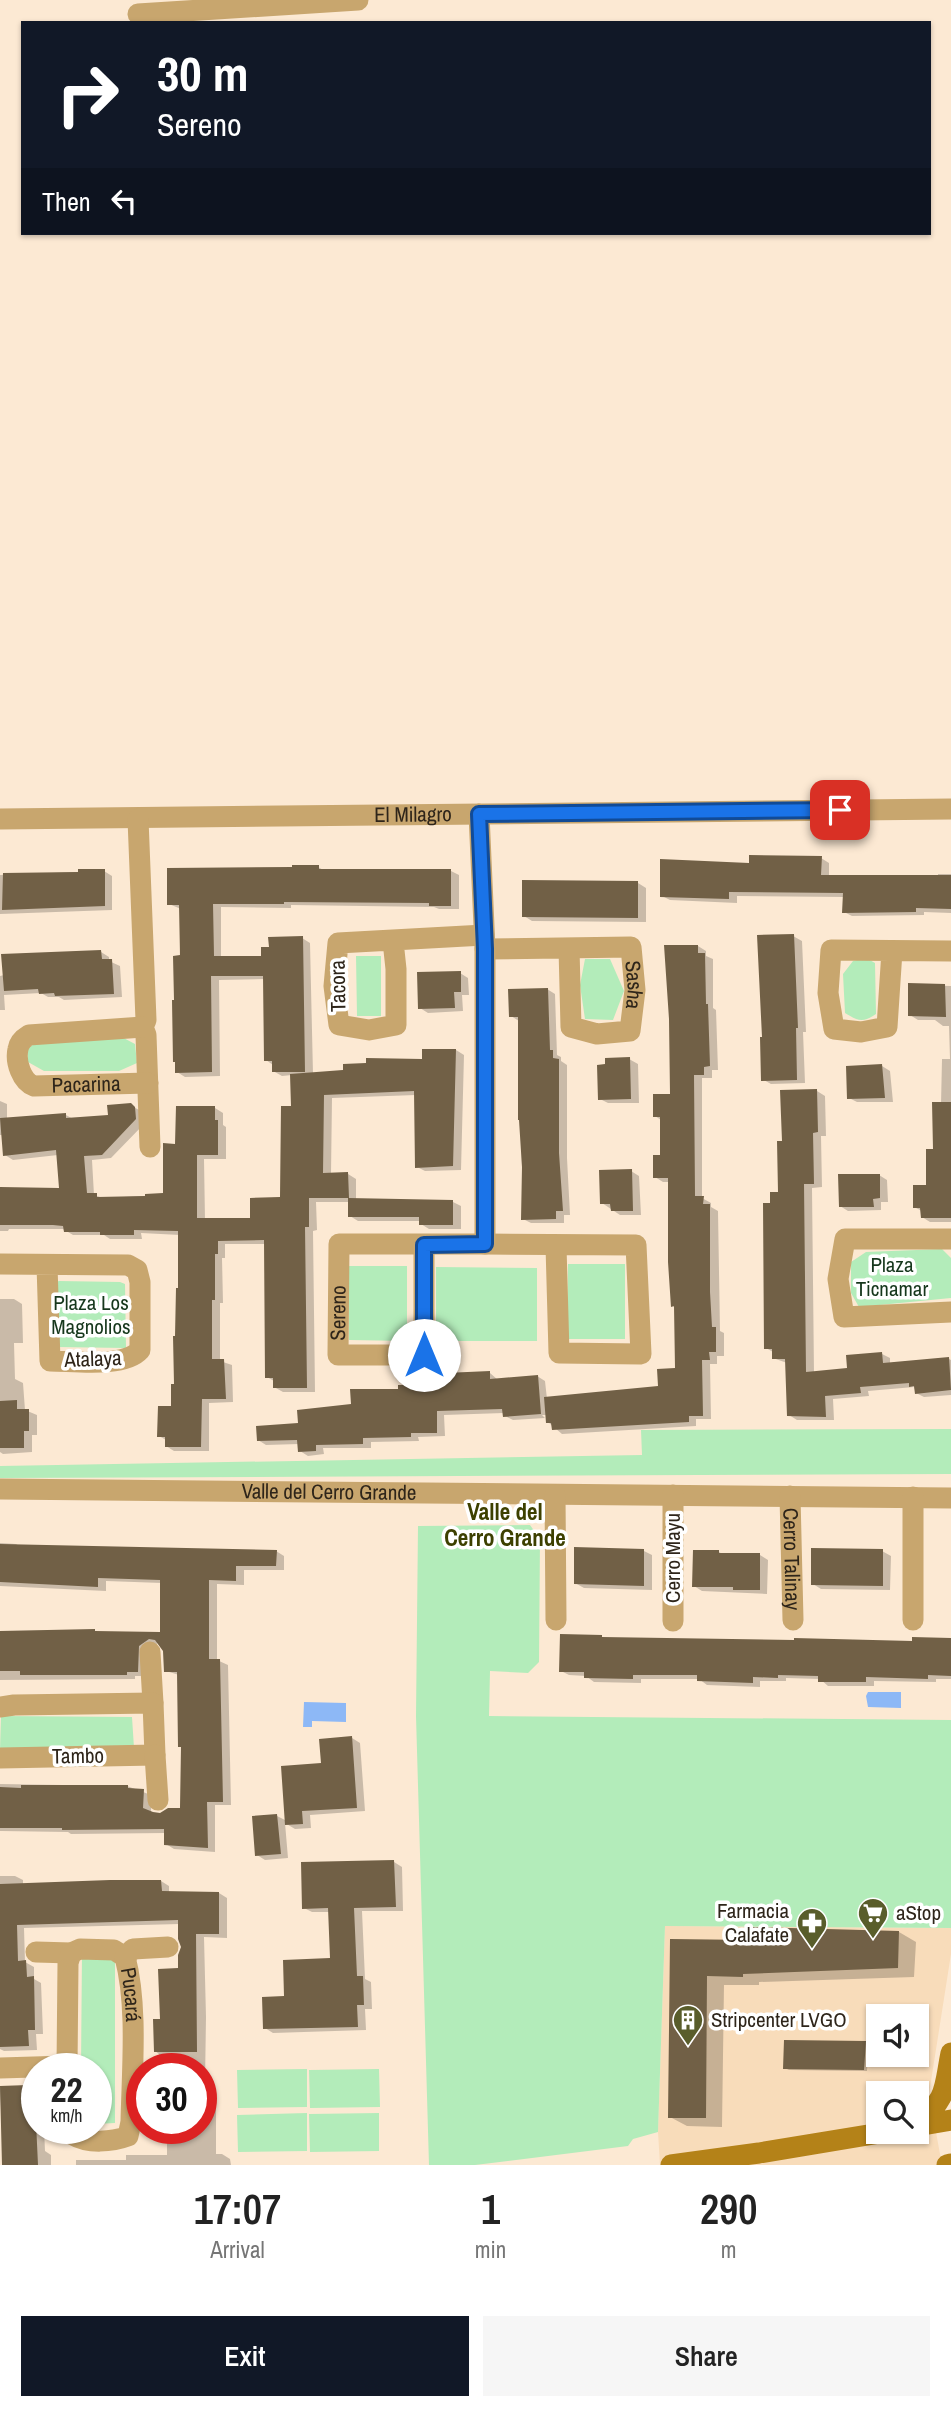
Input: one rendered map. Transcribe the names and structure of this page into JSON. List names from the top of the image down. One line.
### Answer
{"streets":{"street":["El Milagro","Sasha","Tacora","Pacarina","Sereno","Atalaya","Valle del Cerro Grande","Cerro Mayu","Cerro Talinay","Tambo","Pucará"]},"crossings":[["El Milagro","Pacarina"],["Sasha","Tacora"],["Valle del Cerro Grande","Cerro Mayu"],["Valle del Cerro Grande","Cerro Talinay"]],"districts":["Valle del Cerro Grande"],"parks":["Plaza Ticnamar","Plaza Los Magnolios"],"places":{"supermarket":["aStop"],"pharmacy":["Farmacia Calafate"],"building":["Stripcenter LVGO"]},"page":{"turn":["30 m","Sereno"],"then":"Then","speed":"22 km/h","limit":"30","eta":["17:07","Arrival","1","min","290","m"],"buttons":["Exit","Share"]}}
